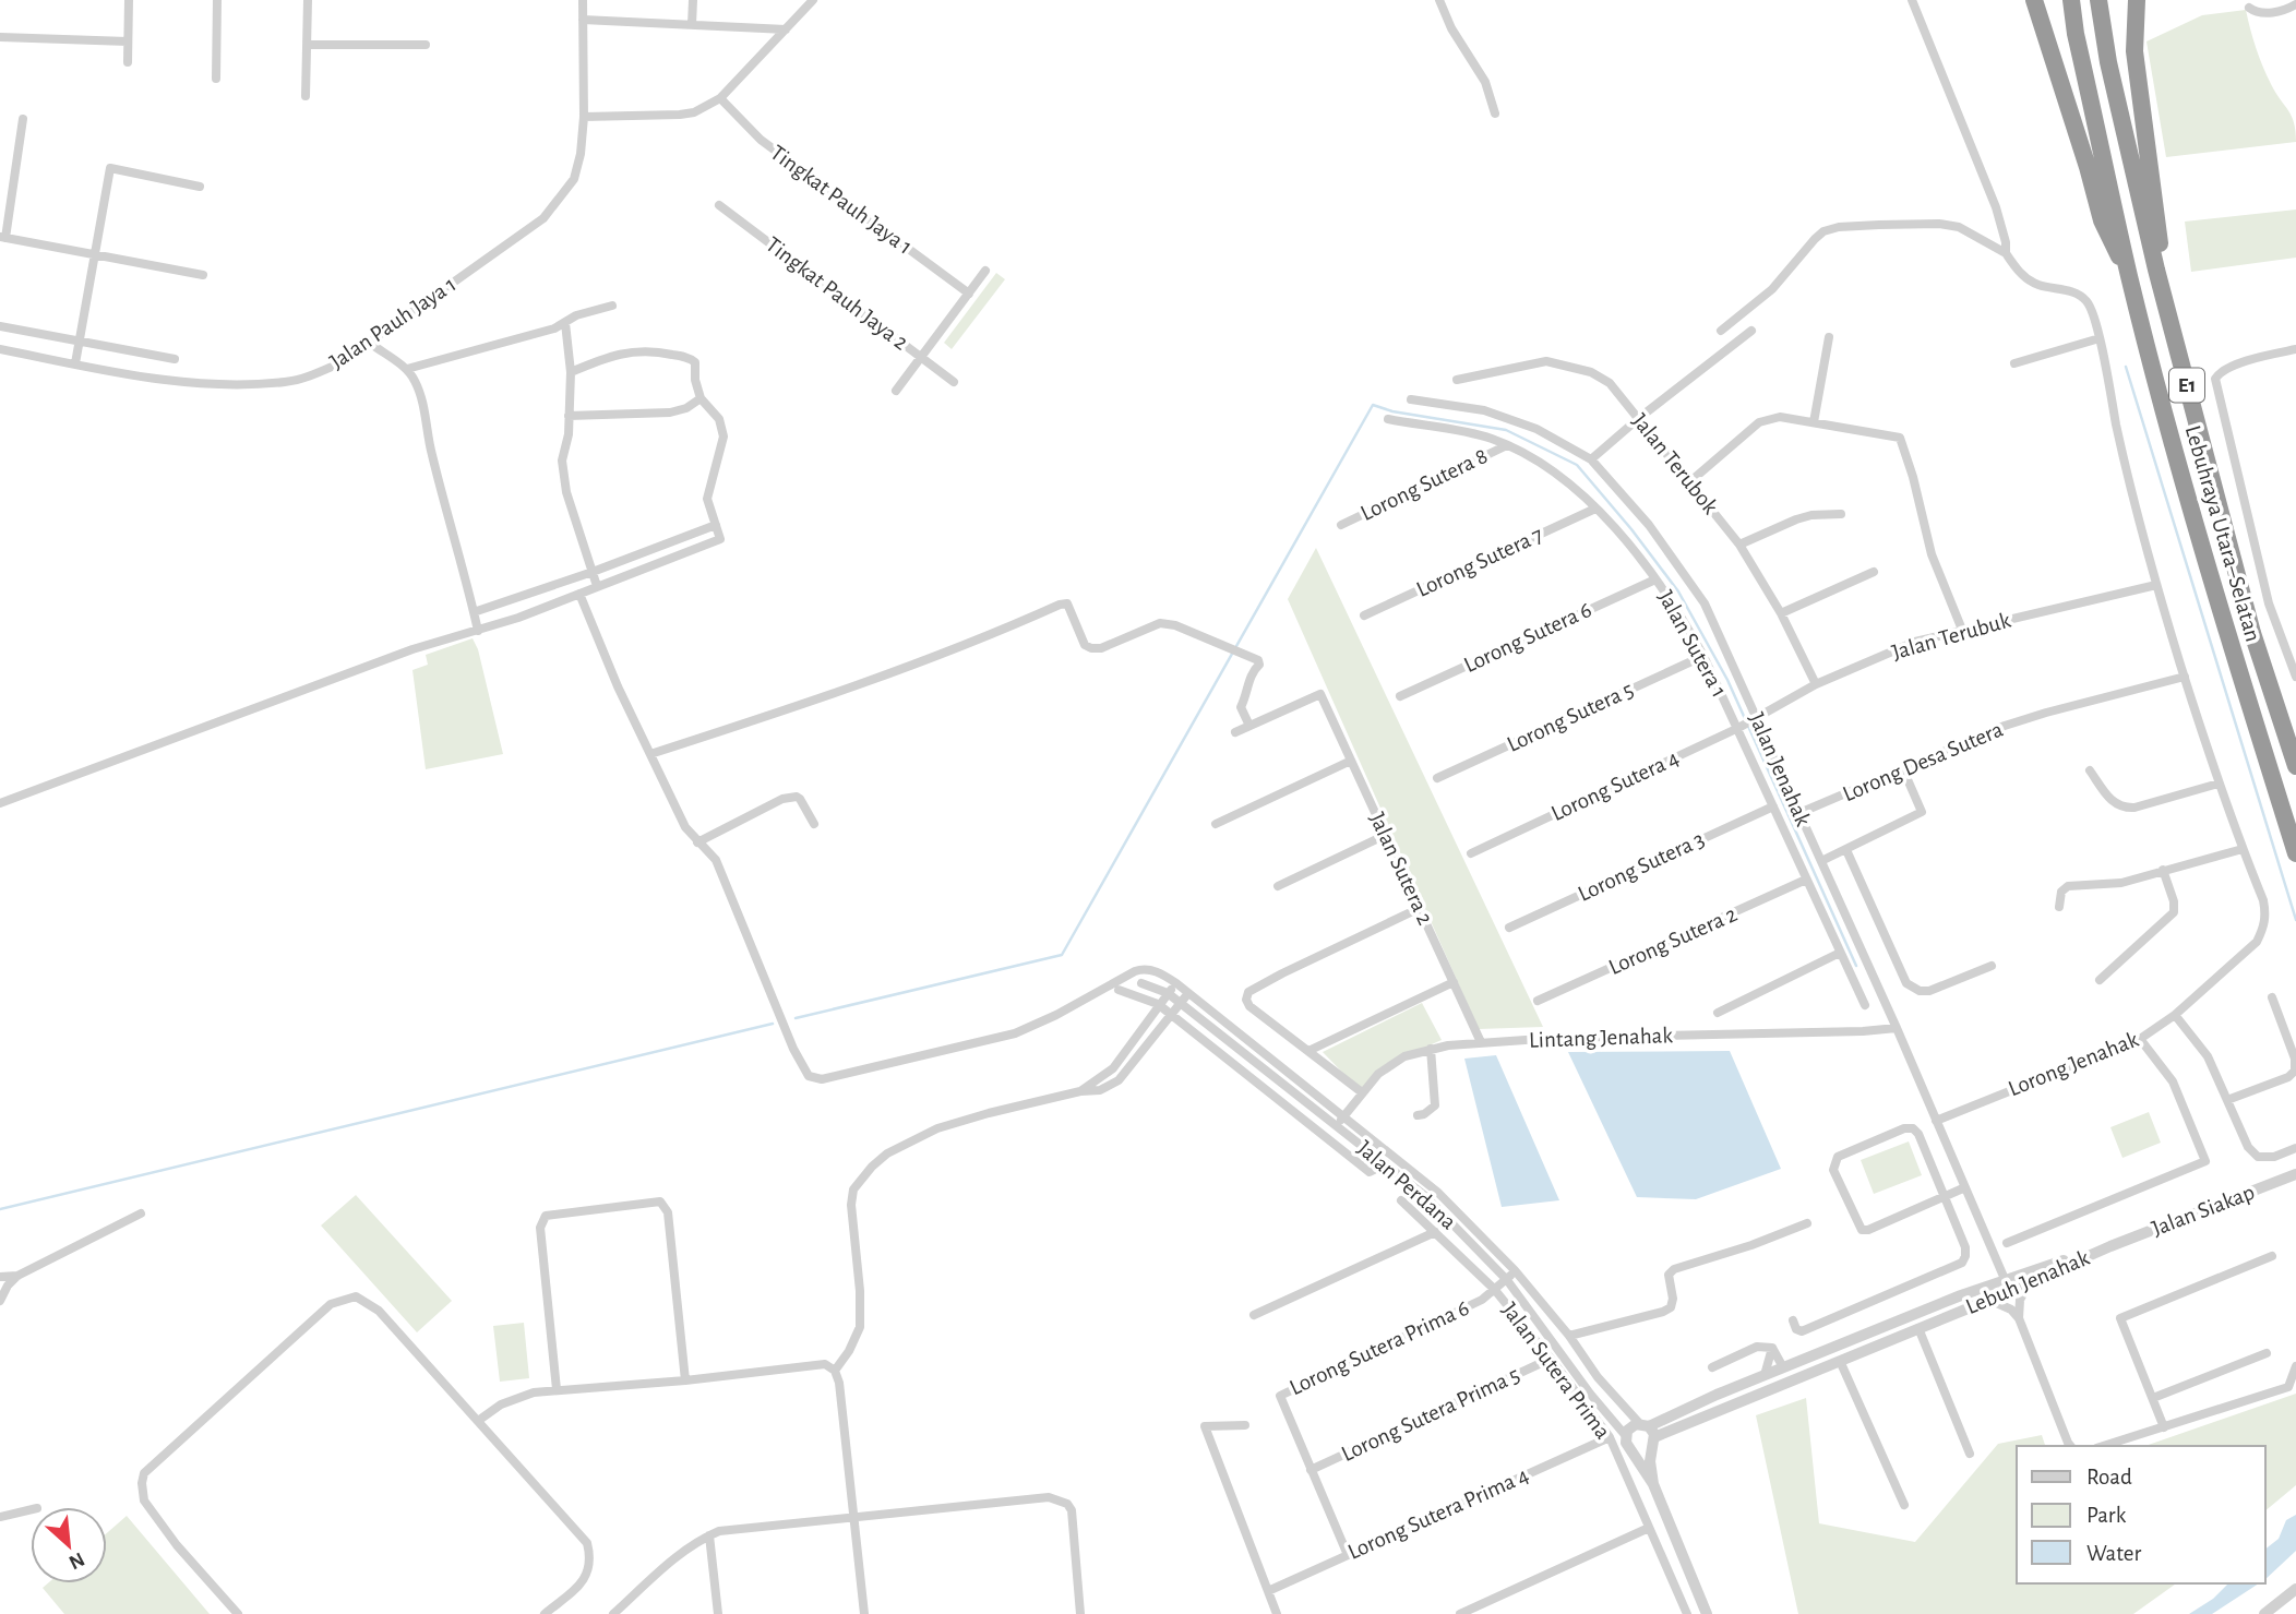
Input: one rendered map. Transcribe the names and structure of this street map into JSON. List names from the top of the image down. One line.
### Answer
{"streets":{"highway":["E1","Lebuhraya Utara–Selatan"],"street":["Tingkat Pauh Jaya 1","Tingkat Pauh Jaya 2","Jalan Pauh Jaya 1","Jalan Terubok","Lorong Sutera 8","Lorong Sutera 7","Jalan Terubuk","Lorong Sutera 6","Jalan Sutera 1","Lorong Sutera 5","Lorong Desa Sutera","Jalan Jenahak","Lorong Sutera 4","Lorong Sutera 3","Jalan Sutera 2","Lorong Sutera 2","Lintang Jenahak","Lorong Jenahak","Jalan Perdana","Jalan Siakap","Lebuh Jenahak","Lorong Sutera Prima 6","Jalan Sutera Prima","Lorong Sutera Prima 5","Lorong Sutera Prima 4"]},"crossings":[["Jalan Terubok","Jalan Terubuk"],["Lorong Sutera 8","Jalan Sutera 1"],["Lorong Sutera 7","Jalan Sutera 1"],["Jalan Terubuk","Jalan Jenahak"],["Jalan Terubuk","Lorong Sutera 4"],["Lorong Sutera 6","Jalan Sutera 1"],["Jalan Sutera 1","Lorong Sutera 5"],["Jalan Sutera 1","Lorong Sutera 4"],["Jalan Sutera 1","Lorong Sutera 3"],["Jalan Sutera 1","Lorong Sutera 2"],["Lorong Desa Sutera","Jalan Jenahak"],["Jalan Jenahak","Lorong Sutera 4"],["Jalan Jenahak","Lintang Jenahak"],["Jalan Jenahak","Lorong Jenahak"],["Jalan Jenahak","Lebuh Jenahak"],["Jalan Sutera 2","Lintang Jenahak"],["Lintang Jenahak","Jalan Perdana"],["Jalan Perdana","Lebuh Jenahak"],["Jalan Perdana","Lorong Sutera Prima 6"],["Jalan Siakap","Lebuh Jenahak"],["Lorong Sutera Prima 6","Jalan Sutera Prima"],["Lorong Sutera Prima 6","Lorong Sutera Prima 5"],["Jalan Sutera Prima","Lorong Sutera Prima 5"],["Jalan Sutera Prima","Lorong Sutera Prima 4"]],"legend":["Road","Park","Water"],"north":"bottom right"}
